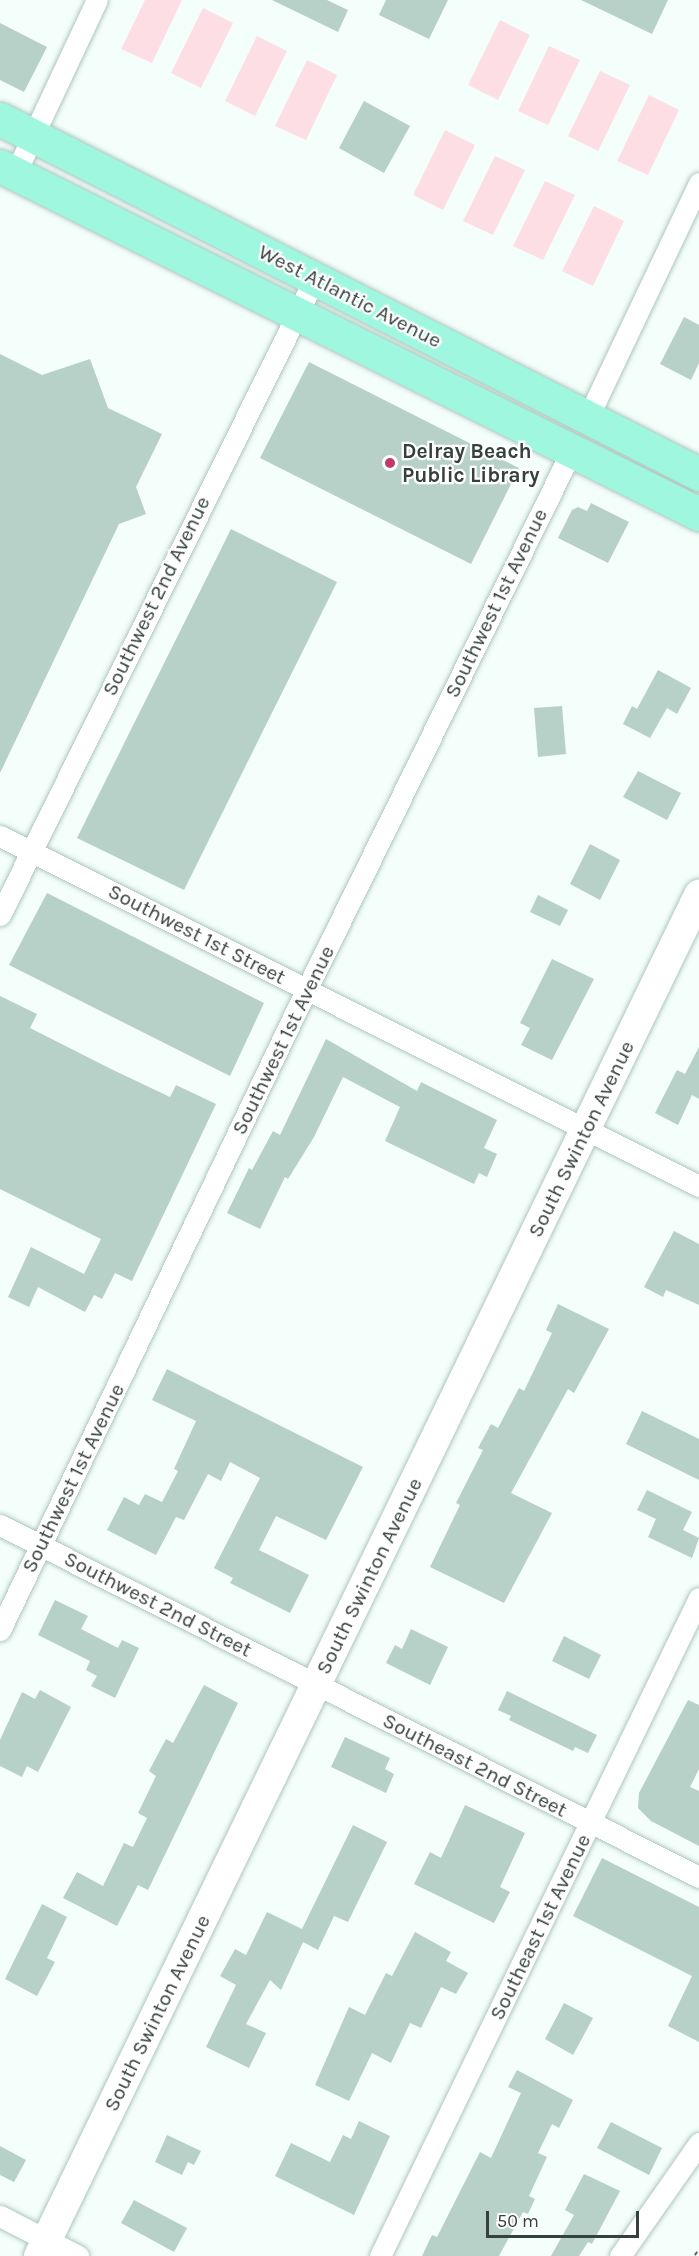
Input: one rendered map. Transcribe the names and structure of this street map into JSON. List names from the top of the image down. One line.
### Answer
{"streets":{"main road":["West Atlantic Avenue"],"street":["Southwest 2nd Avenue","Southwest 1st Avenue","Southwest 1st Street","South Swinton Avenue","Southwest 2nd Street","Southeast 2nd Street","Southeast 1st Avenue"]},"crossings":[["West Atlantic Avenue","Southwest 2nd Avenue"],["West Atlantic Avenue","Southwest 1st Avenue"],["Southwest 2nd Avenue","Southwest 1st Street"],["Southwest 1st Avenue","Southwest 1st Street"],["Southwest 1st Avenue","Southwest 2nd Street"],["Southwest 1st Street","South Swinton Avenue"],["South Swinton Avenue","Southwest 2nd Street"],["South Swinton Avenue","Southeast 2nd Street"],["Southwest 2nd Street","Southeast 2nd Street"],["Southeast 2nd Street","Southeast 1st Avenue"]],"places":["Delray Beach Public Library"],"scale_bar":"50 m"}
